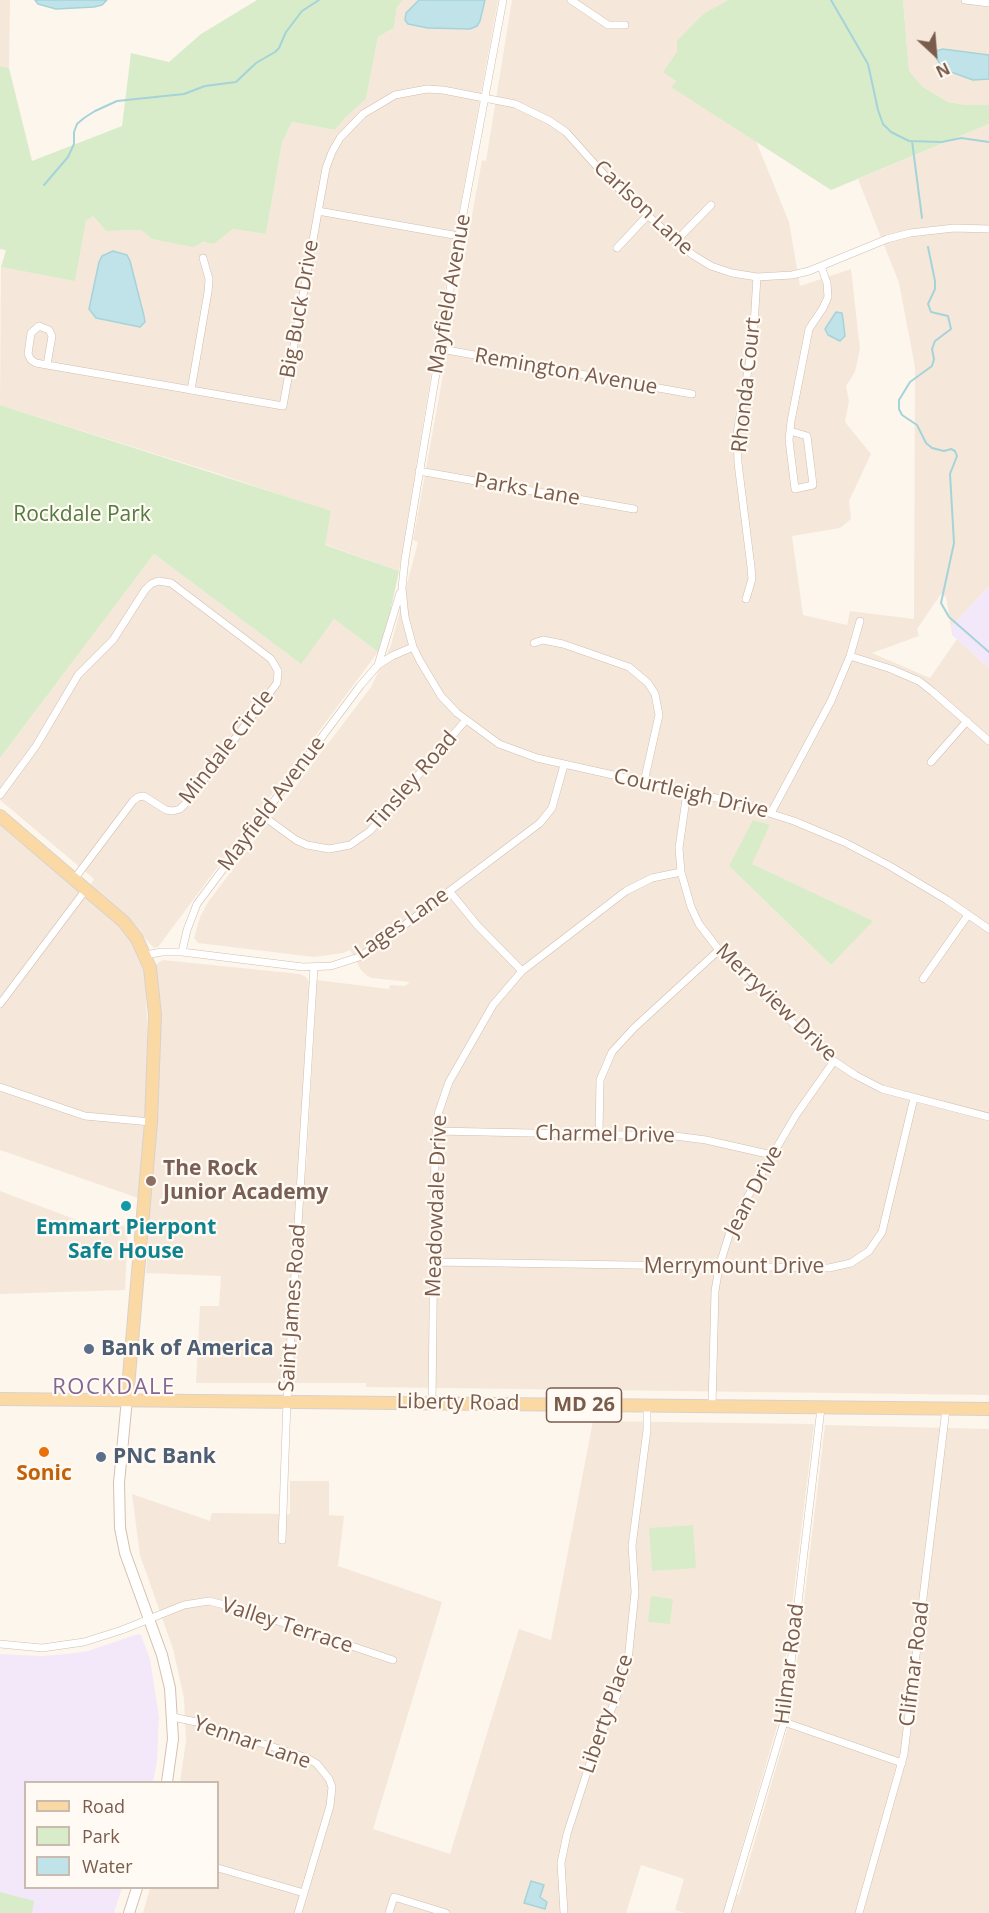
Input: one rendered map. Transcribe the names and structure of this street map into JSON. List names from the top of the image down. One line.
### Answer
{"streets":{"main road":["Liberty Road","MD 26"],"street":["Carlson Lane","Mayfield Avenue","Big Buck Drive","Remington Avenue","Rhonda Court","Parks Lane","Mindale Circle","Tinsley Road","Courtleigh Drive","Lages Lane","Merryview Drive","Charmel Drive","Jean Drive","Meadowdale Drive","Merrymount Drive","Saint James Road","Valley Terrace","Hilmar Road","Clifmar Road","Liberty Place","Yennar Lane"]},"crossings":[["Carlson Lane","Mayfield Avenue"],["Carlson Lane","Big Buck Drive"],["Carlson Lane","Rhonda Court"],["Mayfield Avenue","Big Buck Drive"],["Mayfield Avenue","Remington Avenue"],["Mayfield Avenue","Parks Lane"],["Mayfield Avenue","Tinsley Road"],["Mayfield Avenue","Courtleigh Drive"],["Mayfield Avenue","Lages Lane"],["Tinsley Road","Courtleigh Drive"],["Courtleigh Drive","Lages Lane"],["Courtleigh Drive","Merryview Drive"],["Lages Lane","Saint James Road"],["Merryview Drive","Jean Drive"],["Merryview Drive","Meadowdale Drive"],["Merryview Drive","Merrymount Drive"],["Charmel Drive","Jean Drive"],["Charmel Drive","Meadowdale Drive"],["Jean Drive","Merrymount Drive"],["Jean Drive","Liberty Road"],["Meadowdale Drive","Merrymount Drive"],["Meadowdale Drive","Liberty Road"],["Saint James Road","Liberty Road"],["Liberty Road","Hilmar Road"],["Liberty Road","Clifmar Road"],["Liberty Road","Liberty Place"]],"districts":["ROCKDALE"],"parks":["Rockdale Park"],"places":["The Rock Junior Academy","Emmart Pierpont Safe House","Bank of America","Sonic","PNC Bank"],"legend":["Road","Park","Water"],"north":"bottom right"}
